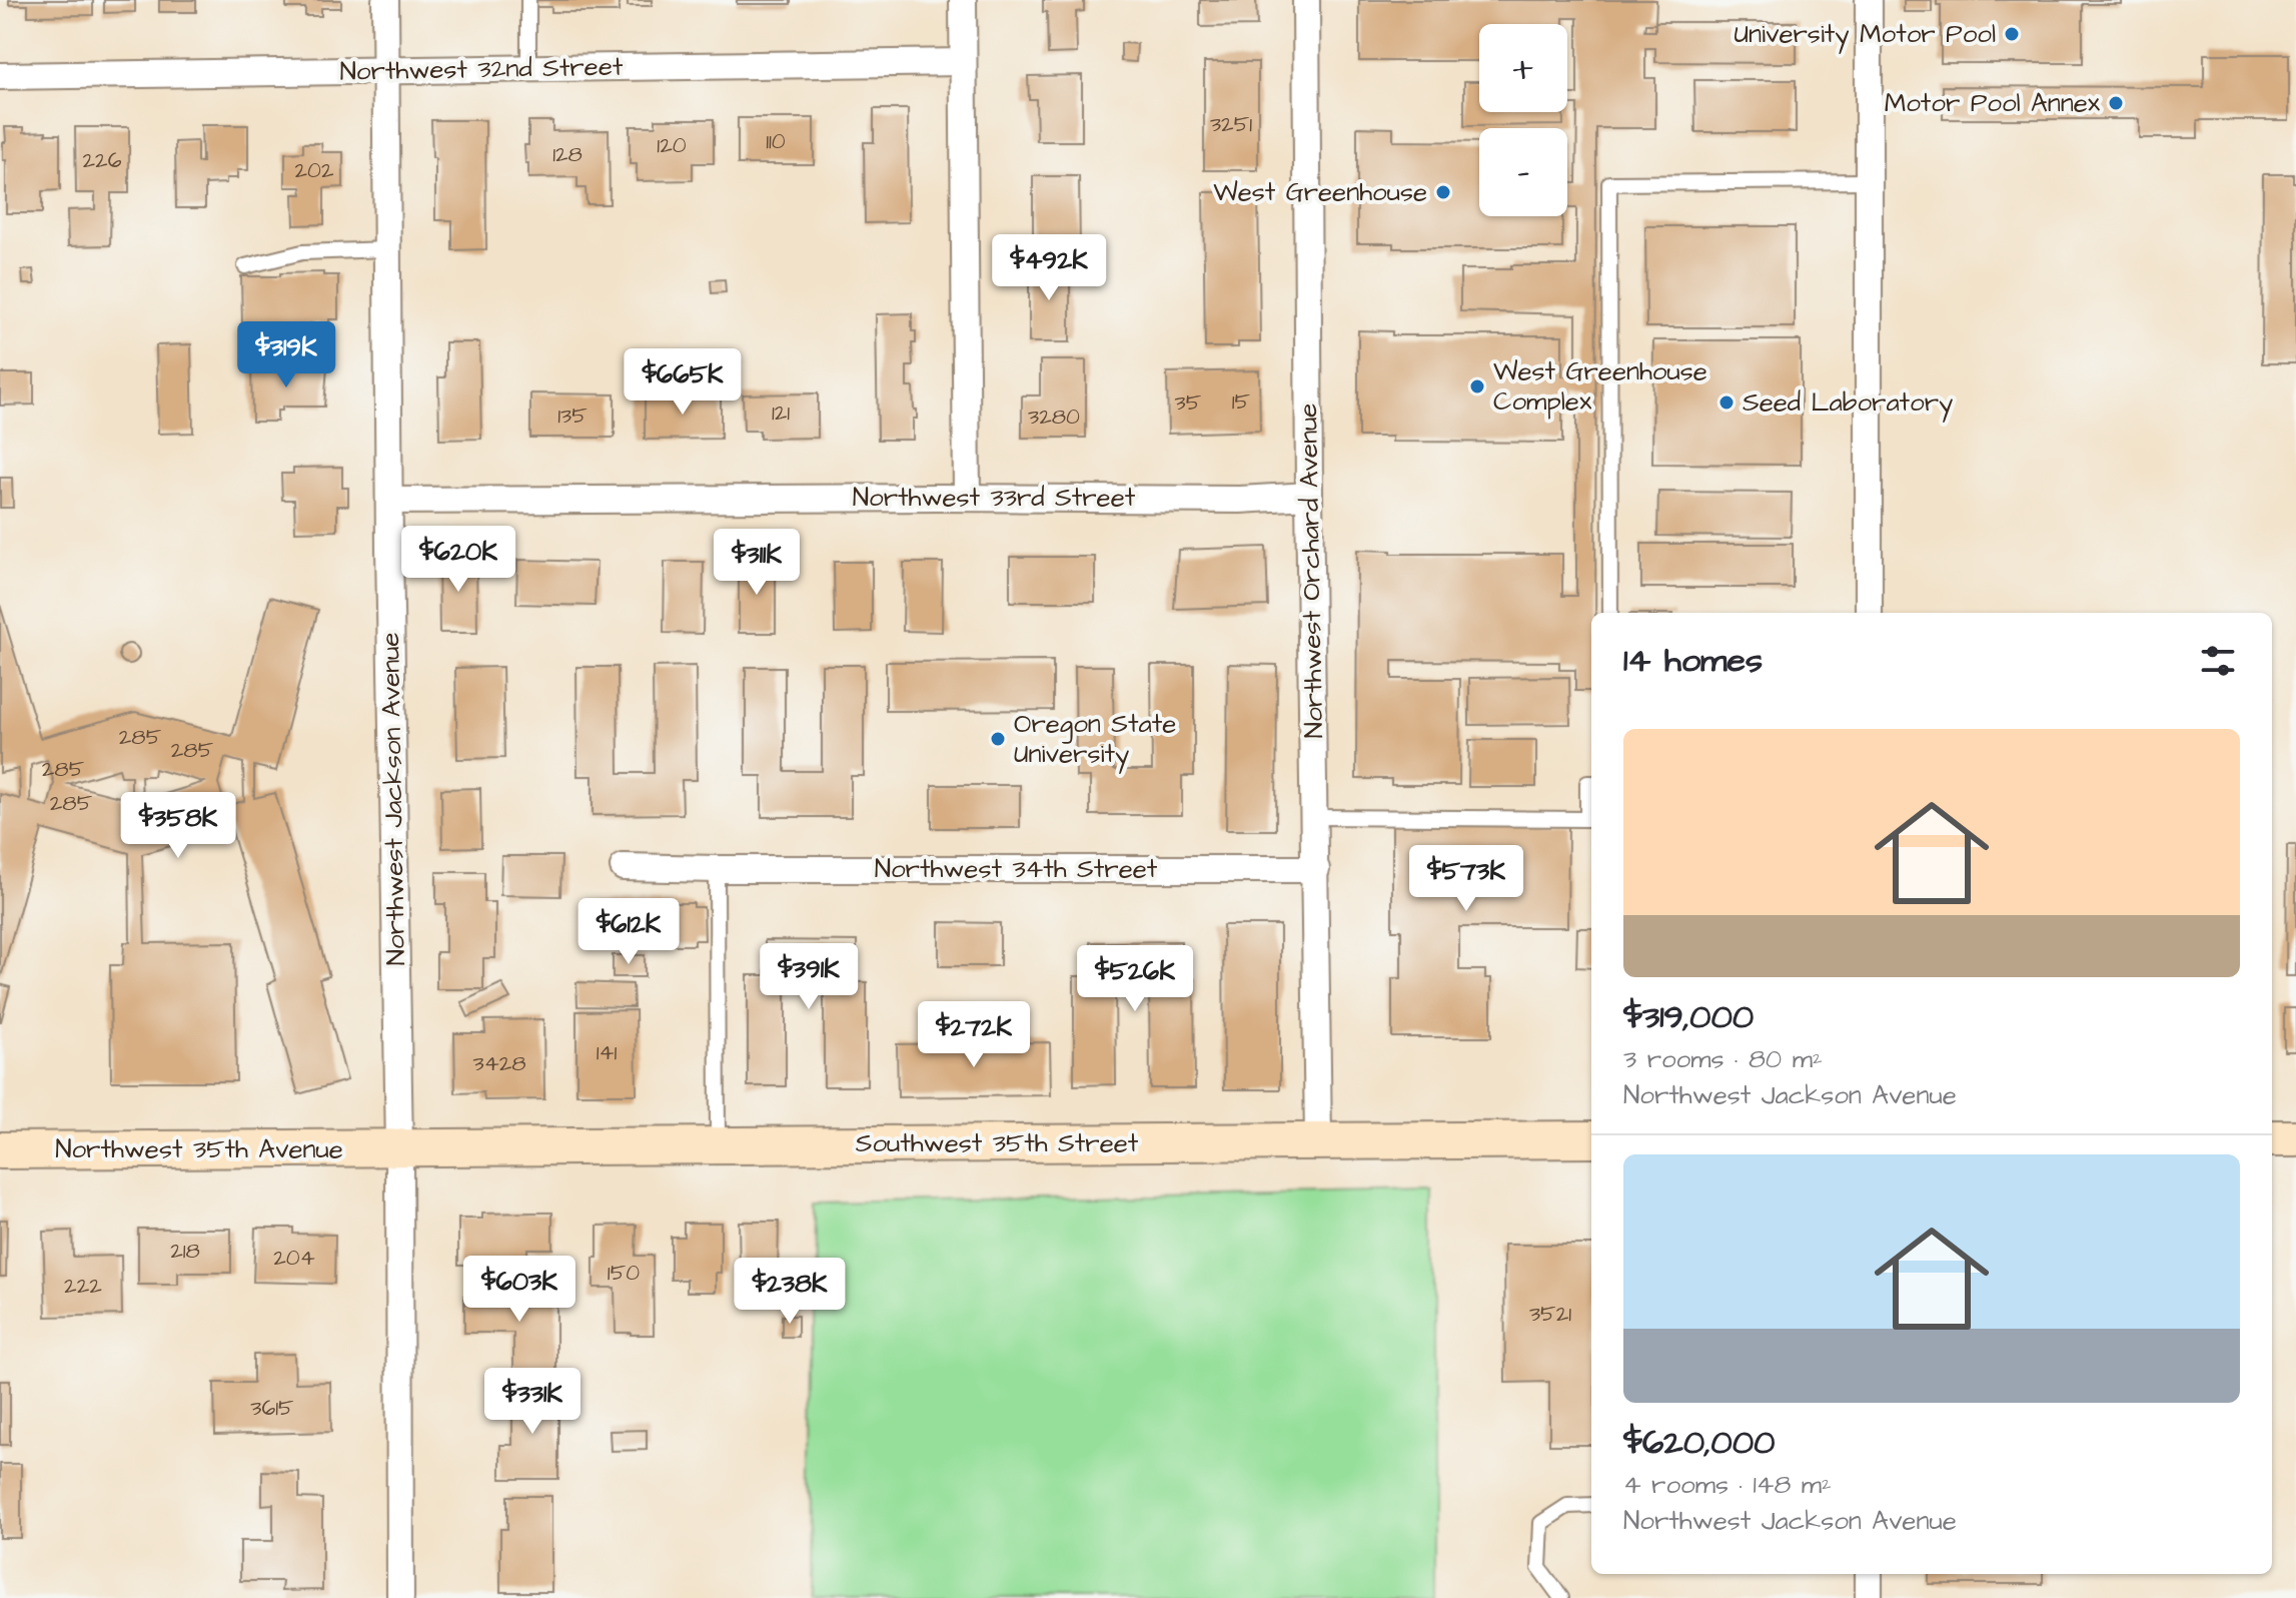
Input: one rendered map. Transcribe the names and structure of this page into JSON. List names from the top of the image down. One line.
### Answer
{"streets":{"main road":["Southwest 35th Street","Northwest 35th Avenue"],"street":["Northwest 32nd Street","Northwest 33rd Street","Northwest Orchard Avenue","Northwest Jackson Avenue","Northwest 34th Street"]},"crossings":[["Northwest 32nd Street","Northwest Jackson Avenue"],["Northwest 33rd Street","Northwest Orchard Avenue"],["Northwest 33rd Street","Northwest Jackson Avenue"],["Northwest Orchard Avenue","Northwest 34th Street"],["Northwest Orchard Avenue","Southwest 35th Street"],["Northwest Jackson Avenue","Southwest 35th Street"],["Northwest Jackson Avenue","Northwest 35th Avenue"],["Southwest 35th Street","Northwest 35th Avenue"]],"places":["University Motor Pool","Motor Pool Annex","West Greenhouse","West Greenhouse Complex","Seed Laboratory","Oregon State University"],"house_numbers":["3251","110","120","128","226","202","15","35","121","135","3280","285","285","285","285","141","3428","218","204","150","222","3521","3615"],"page":{"map_buttons":["+","−"],"price":["$492K","$319K","$665K","$620K","$311K","$358K","$573K","$612K","$391K","$526K","$272K","$603K","$238K","$331K"],"heading":"14 homes","list":[{"name":"$319,000","note":"3 rooms · 80 m² · Northwest Jackson Avenue"},{"name":"$620,000","note":"4 rooms · 148 m² · Northwest Jackson Avenue"}]}}
